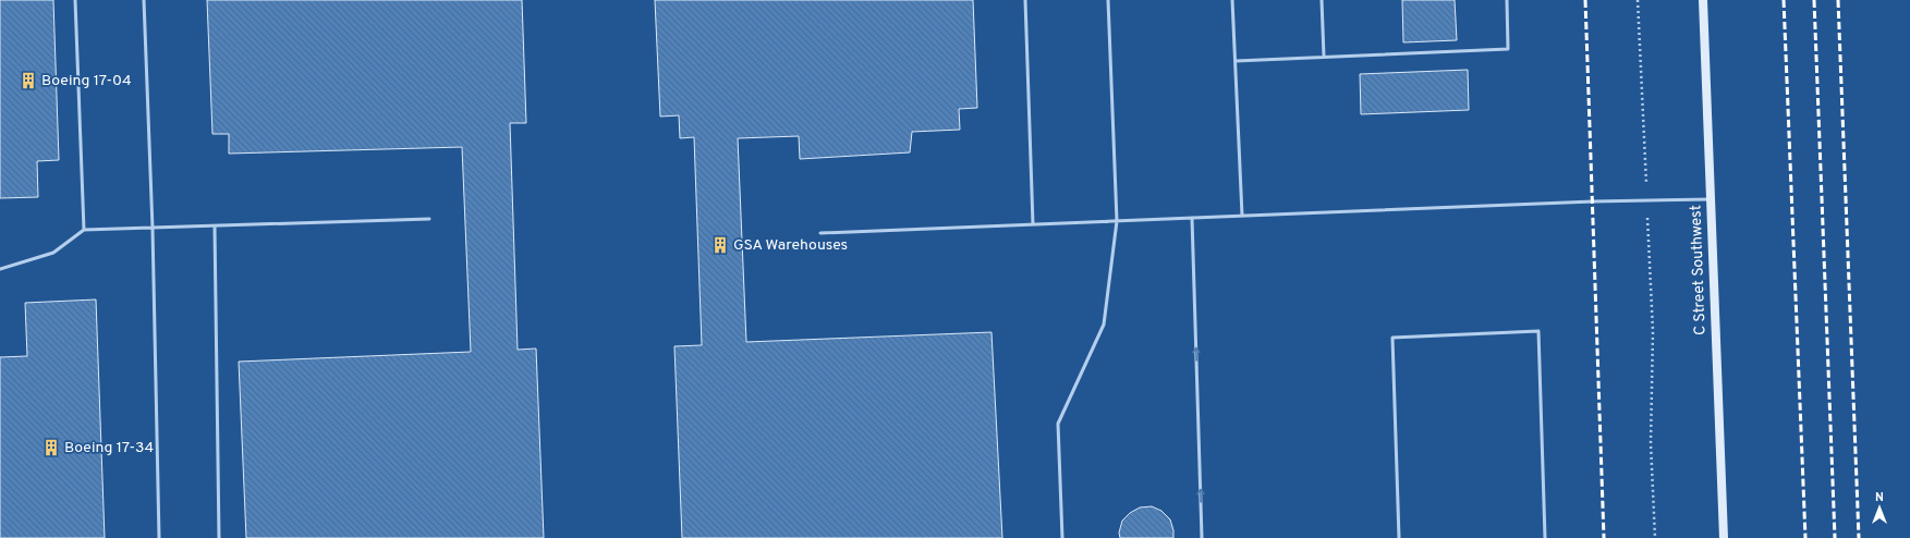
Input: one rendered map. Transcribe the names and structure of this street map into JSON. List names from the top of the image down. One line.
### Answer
{"streets":{"main road":["C Street Southwest"]},"places":{"building":["Boeing 17-04","GSA Warehouses","Boeing 17-34"]},"north":"top"}
